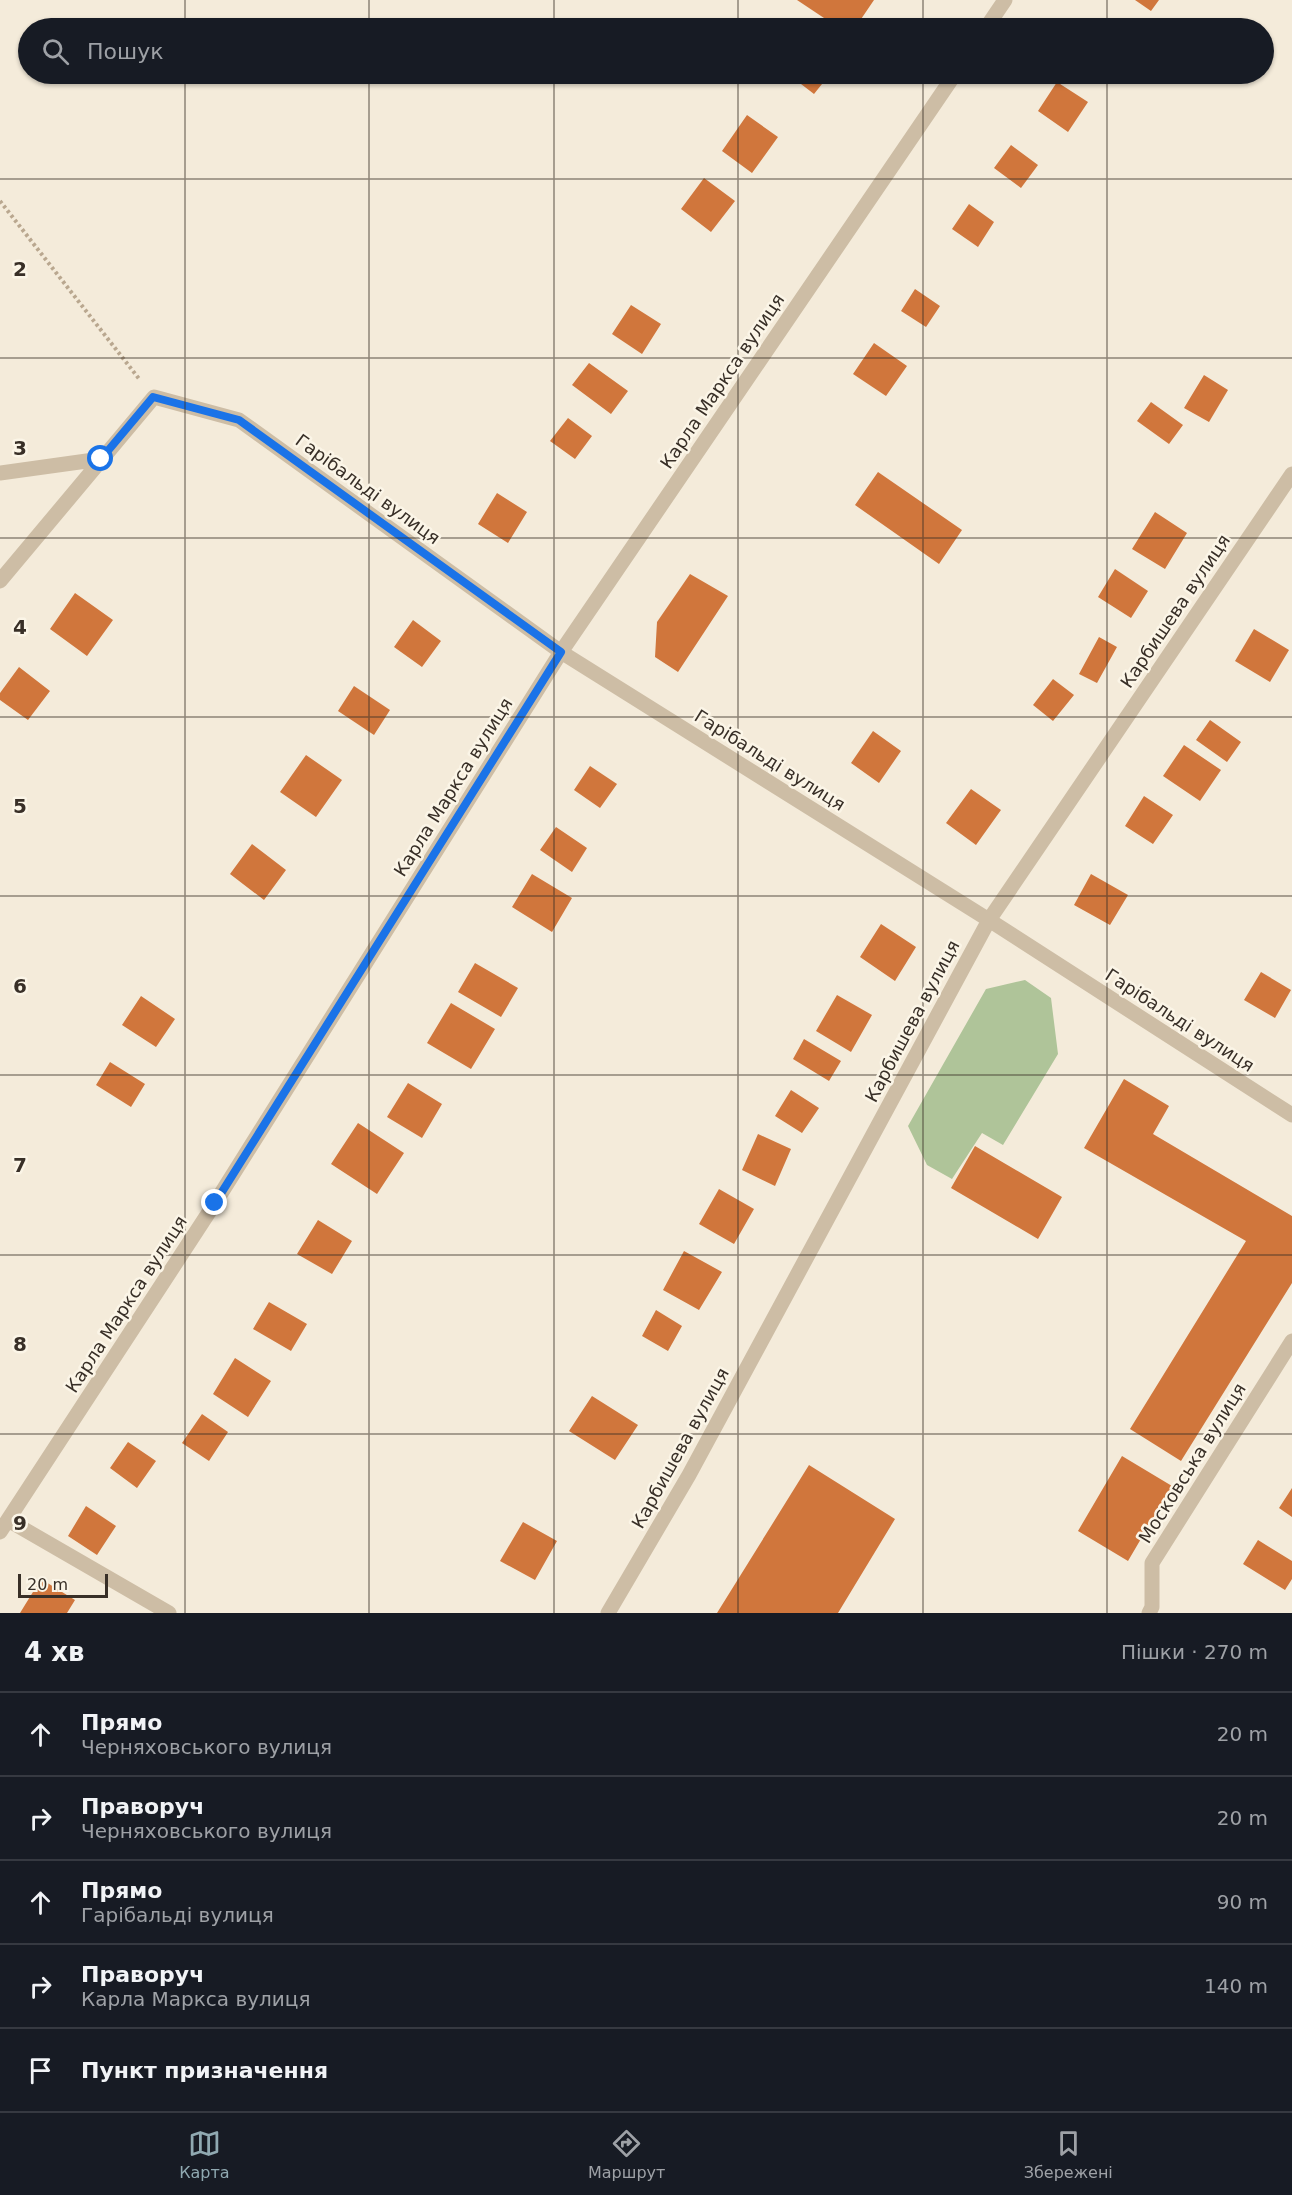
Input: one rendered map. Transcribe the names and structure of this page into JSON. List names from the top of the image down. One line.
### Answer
{"streets":{"street":["Карла Маркса вулиця","Гарібальді вулиця","Карбишева вулиця","Московська вулиця"]},"crossings":[["Карла Маркса вулиця","Гарібальді вулиця"],["Гарібальді вулиця","Карбишева вулиця"]],"scale_bar":"20 m","page":{"search":"Пошук","scale":"20 m","heading":["4 хв","Пішки · 270 m"],"list":[["Прямо","Черняховського вулиця","20 m"],["Праворуч","Черняховського вулиця","20 m"],["Прямо","Гарібальді вулиця","90 m"],["Праворуч","Карла Маркса вулиця","140 m"],"Пункт призначення"],"nav":["Карта","Маршрут","Збережені"]},"grid":{"rows":["2","3","4","5","6","7","8","9"]}}
